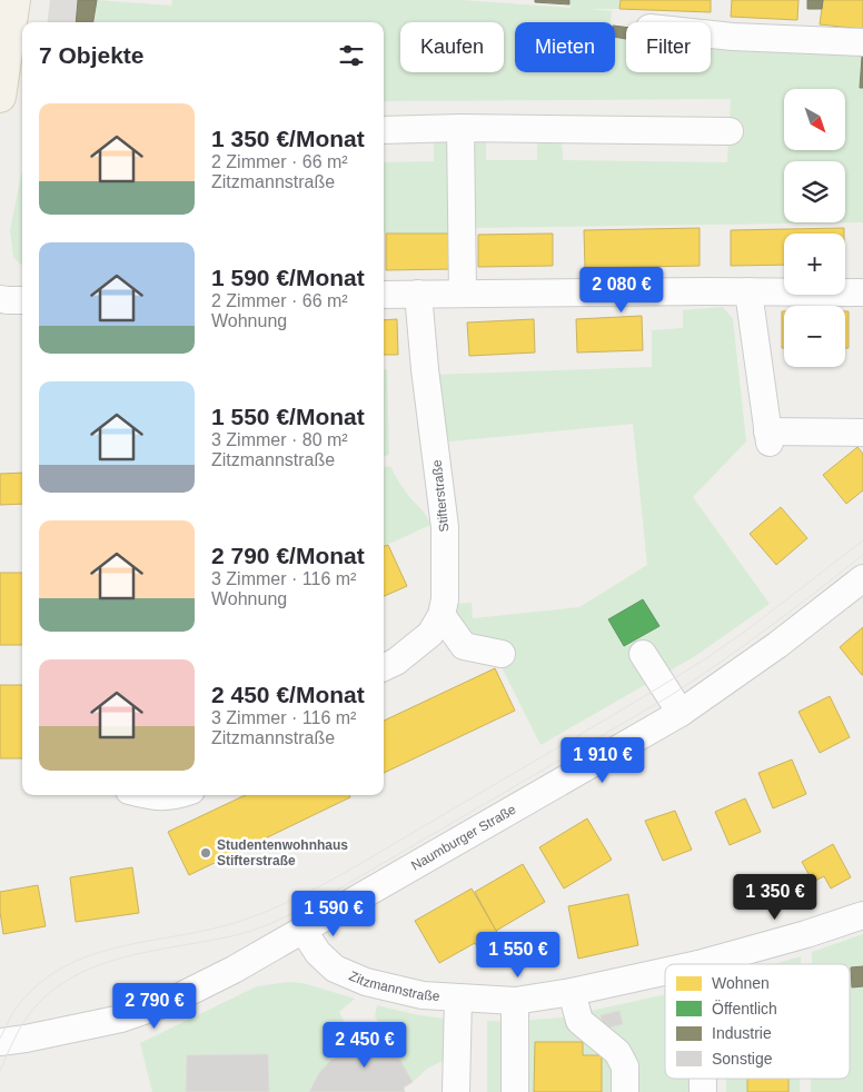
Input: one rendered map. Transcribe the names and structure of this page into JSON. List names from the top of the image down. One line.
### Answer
{"streets":{"street":["Stifterstraße","Naumburger Straße","Zitzmannstraße"]},"crossings":[["Naumburger Straße","Zitzmannstraße"]],"places":["Studentenwohnhaus Stifterstraße"],"legend":["Wohnen","Öffentlich","Industrie","Sonstige"],"north":"bottom right","page":{"chip":["Kaufen","Mieten","Filter"],"heading":"7 Objekte","map_buttons":["+","−"],"list":[{"name":"1 350 €/Monat","note":"2 Zimmer · 66 m² · Zitzmannstraße"},{"name":"1 590 €/Monat","note":"2 Zimmer · 66 m² · Wohnung"},{"name":"1 550 €/Monat","note":"3 Zimmer · 80 m² · Zitzmannstraße"},{"name":"2 790 €/Monat","note":"3 Zimmer · 116 m² · Wohnung"},{"name":"2 450 €/Monat","note":"3 Zimmer · 116 m² · Zitzmannstraße"}],"price":["2 080 €","1 910 €","1 350 €","1 590 €","1 550 €","2 790 €","2 450 €"]}}
